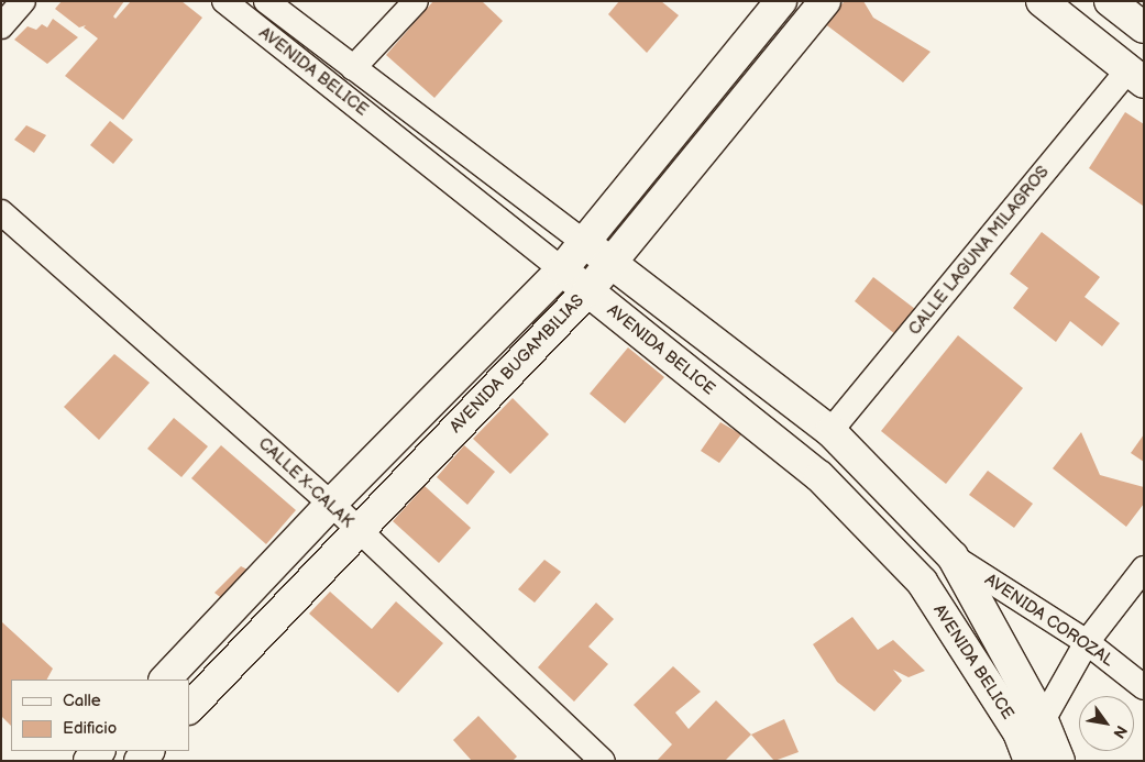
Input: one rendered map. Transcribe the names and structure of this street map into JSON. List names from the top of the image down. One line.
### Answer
{"streets":{"main road":["AVENIDA BELICE","AVENIDA BUGAMBILIAS"],"street":["CALLE LAGUNA MILAGROS","CALLE X-CALAK","AVENIDA COROZAL"]},"crossings":[["AVENIDA BELICE","CALLE LAGUNA MILAGROS"],["AVENIDA BELICE","AVENIDA BUGAMBILIAS"],["AVENIDA BELICE","AVENIDA COROZAL"],["AVENIDA BUGAMBILIAS","CALLE X-CALAK"]],"legend":["Calle","Edificio"],"north":"bottom right"}
